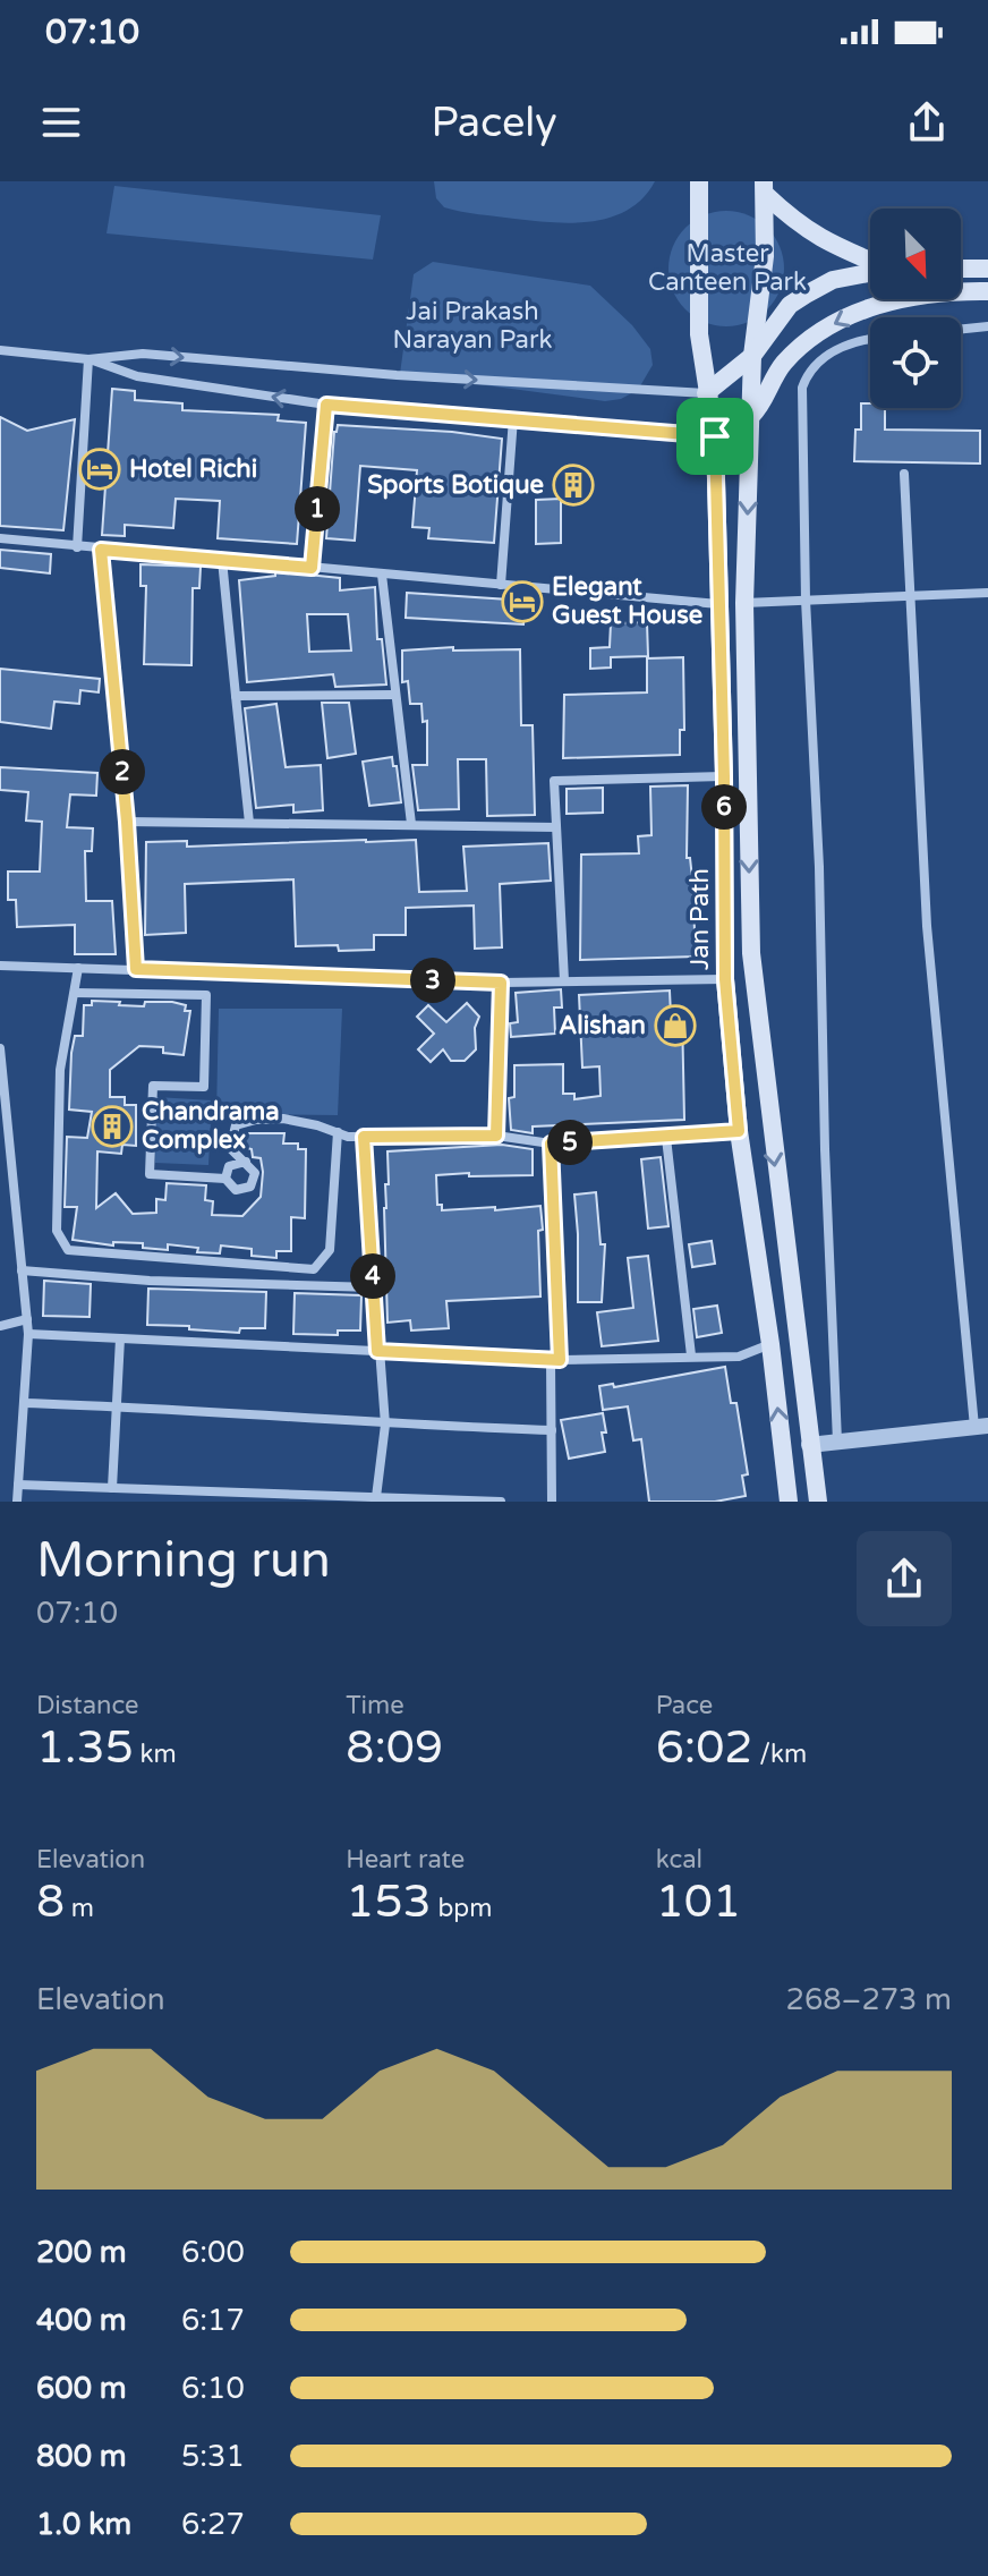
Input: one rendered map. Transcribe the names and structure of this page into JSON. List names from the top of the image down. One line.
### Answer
{"streets":{"main road":["Jan Path"]},"parks":["Master Canteen Park","Jai Prakash Narayan Park"],"places":{"hotel":["Hotel Richi","Elegant Guest House"],"building":["Sports Botique","Chandrama Complex"],"shop":["Alishan"]},"north":"bottom right","page":{"status":"07:10","header":"Pacely","pins":["1","2","6","3","5","4"],"heading":["Morning run","07:10"],"stats":[["Distance","1.35 km"],["Time","8:09"],["Pace","6:02 /km"],["Elevation","8 m"],["Heart rate","153 bpm"],["kcal","101"]],"chart":["Elevation","268–273 m"],"list":[{"name":"200 m","note":"6:00"},{"name":"400 m","note":"6:17"},{"name":"600 m","note":"6:10"},{"name":"800 m","note":"5:31"},{"name":"1.0 km","note":"6:27"}]}}
